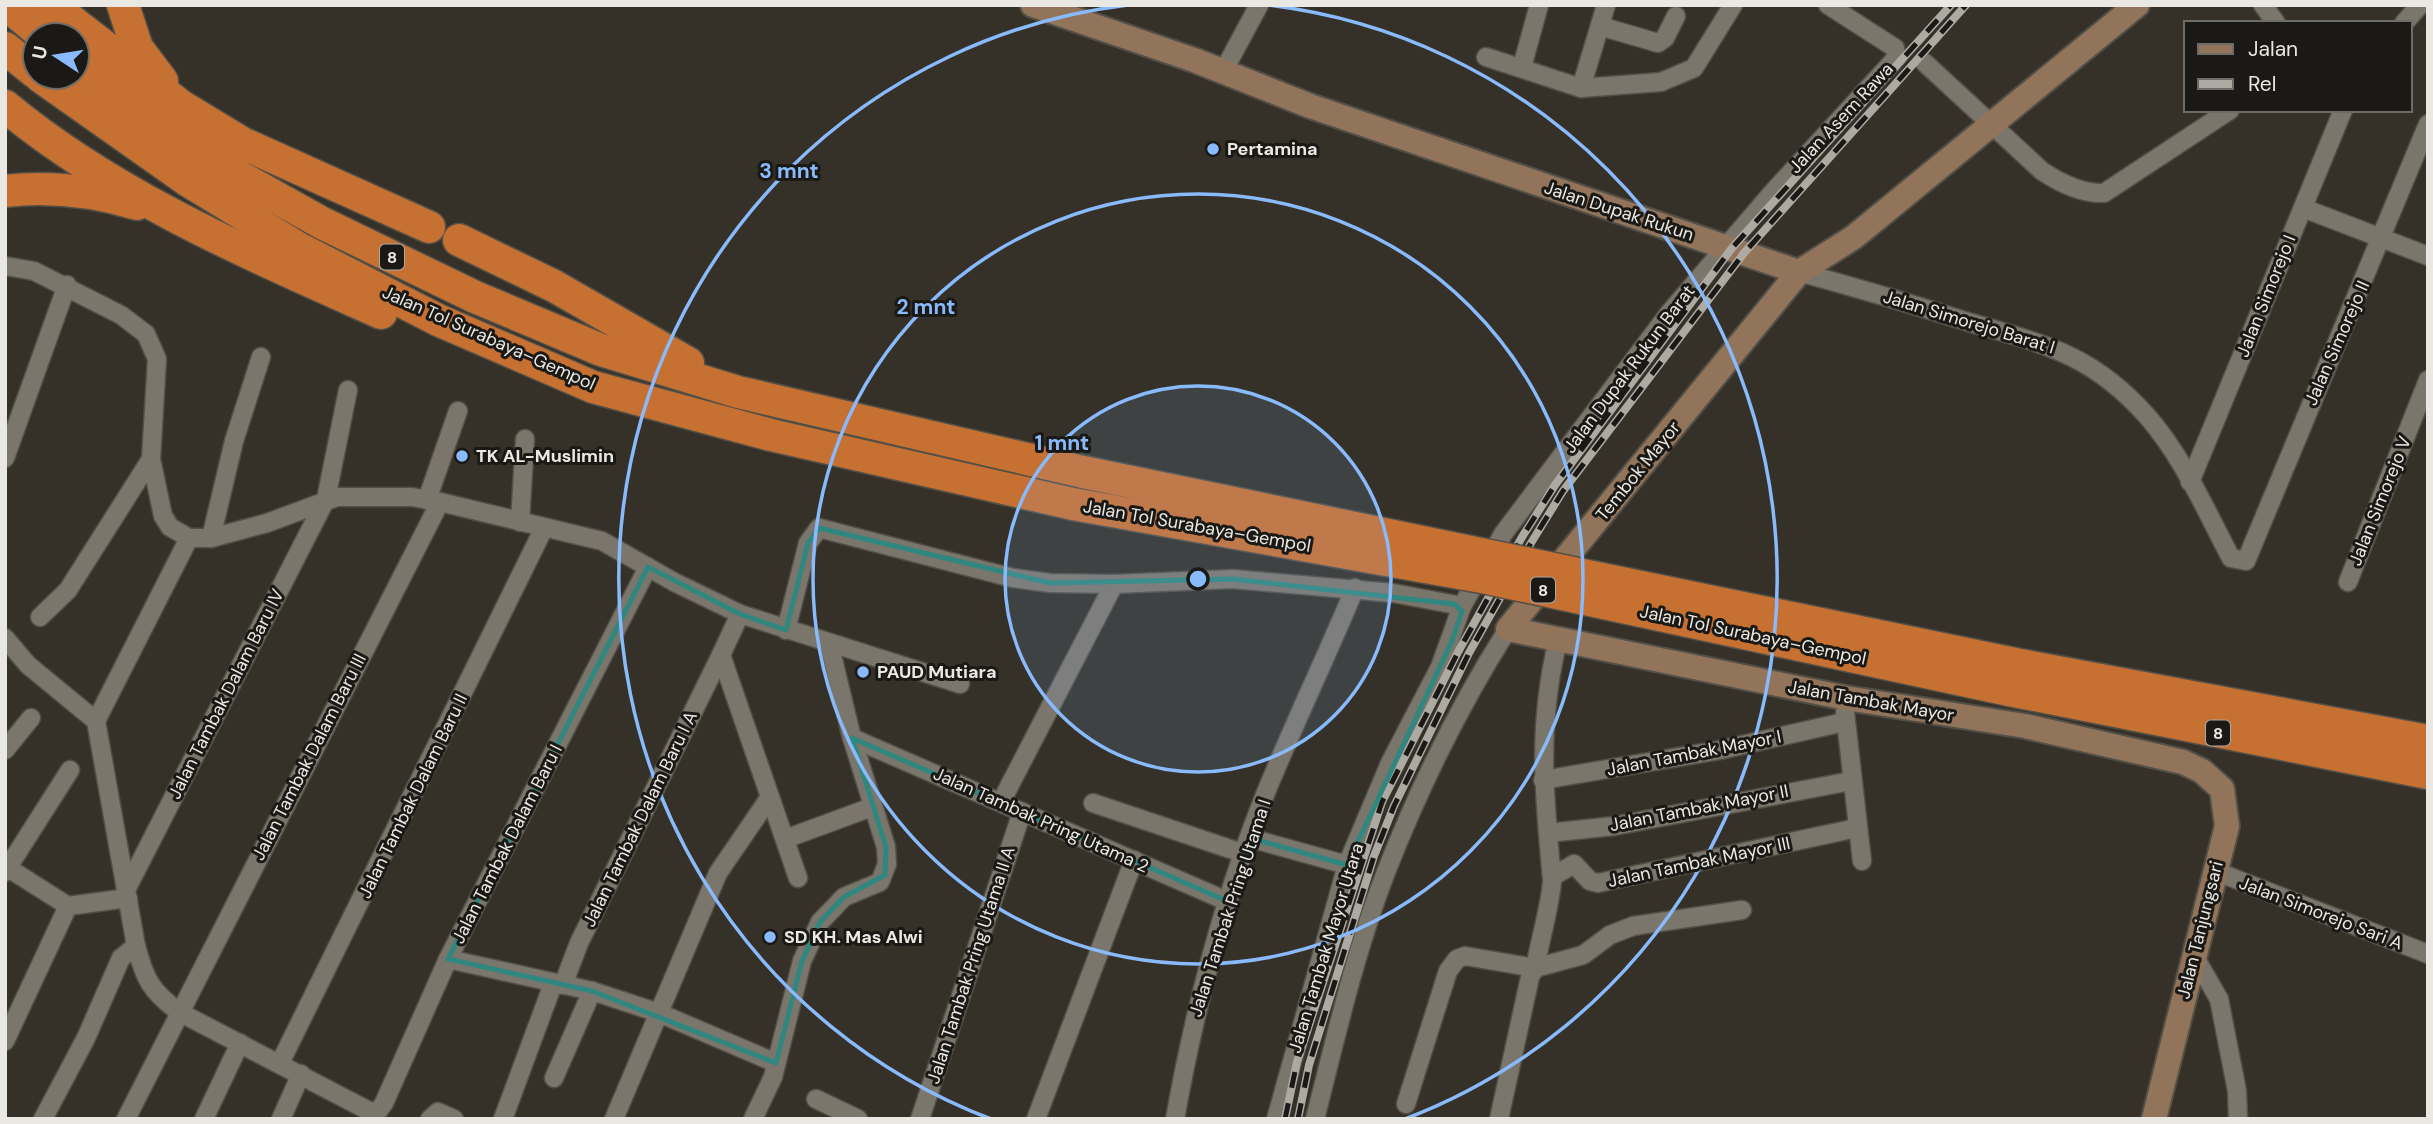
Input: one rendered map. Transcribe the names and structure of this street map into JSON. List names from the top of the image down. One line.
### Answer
{"streets":{"highway":["8","Jalan Tol Surabaya–Gempol"],"main road":["Jalan Dupak Rukun","Tembok Mayor","Jalan Tambak Mayor","Jalan Tanjungsari"],"street":["Jalan Asem Rawa","Jalan Simorejo I","Jalan Simorejo Barat I","Jalan Simorejo II","Jalan Dupak Rukun Barat","Jalan Simorejo V","Jalan Tambak Dalam Baru IV","Jalan Tambak Mayor I","Jalan Tambak Dalam Baru III","Jalan Tambak Dalam Baru II","Jalan Tambak Mayor II","Jalan Tambak Dalam Baru I A","Jalan Tambak Pring Utama 2","Jalan Tambak Dalam Baru I","Jalan Tambak Mayor III","Jalan Tambak Pring Utama I","Jalan Simorejo Sari A","Jalan Tambak Mayor Utara","Jalan Tambak Pring Utama II A"]},"crossings":[["Jalan Asem Rawa","Jalan Dupak Rukun"],["Jalan Asem Rawa","Jalan Dupak Rukun Barat"],["Jalan Dupak Rukun","Jalan Simorejo Barat I"],["Jalan Dupak Rukun","Jalan Dupak Rukun Barat"],["Jalan Dupak Rukun","Tembok Mayor"],["Jalan Simorejo I","Jalan Simorejo Barat I"],["Jalan Simorejo Barat I","Jalan Simorejo II"],["Jalan Simorejo Barat I","Tembok Mayor"],["Jalan Dupak Rukun Barat","Jalan Tambak Mayor Utara"],["Jalan Tambak Mayor","Jalan Tambak Mayor I"],["Jalan Tambak Mayor","Jalan Tanjungsari"],["Jalan Tambak Pring Utama 2","Jalan Tambak Pring Utama I"],["Jalan Tambak Pring Utama 2","Jalan Tambak Pring Utama II A"],["Jalan Simorejo Sari A","Jalan Tanjungsari"]],"places":["Pertamina","TK AL-Muslimin","PAUD Mutiara","SD KH. Mas Alwi"],"legend":["Jalan","Rel"],"north":"left","rings":["3 mnt","2 mnt","1 mnt"]}
